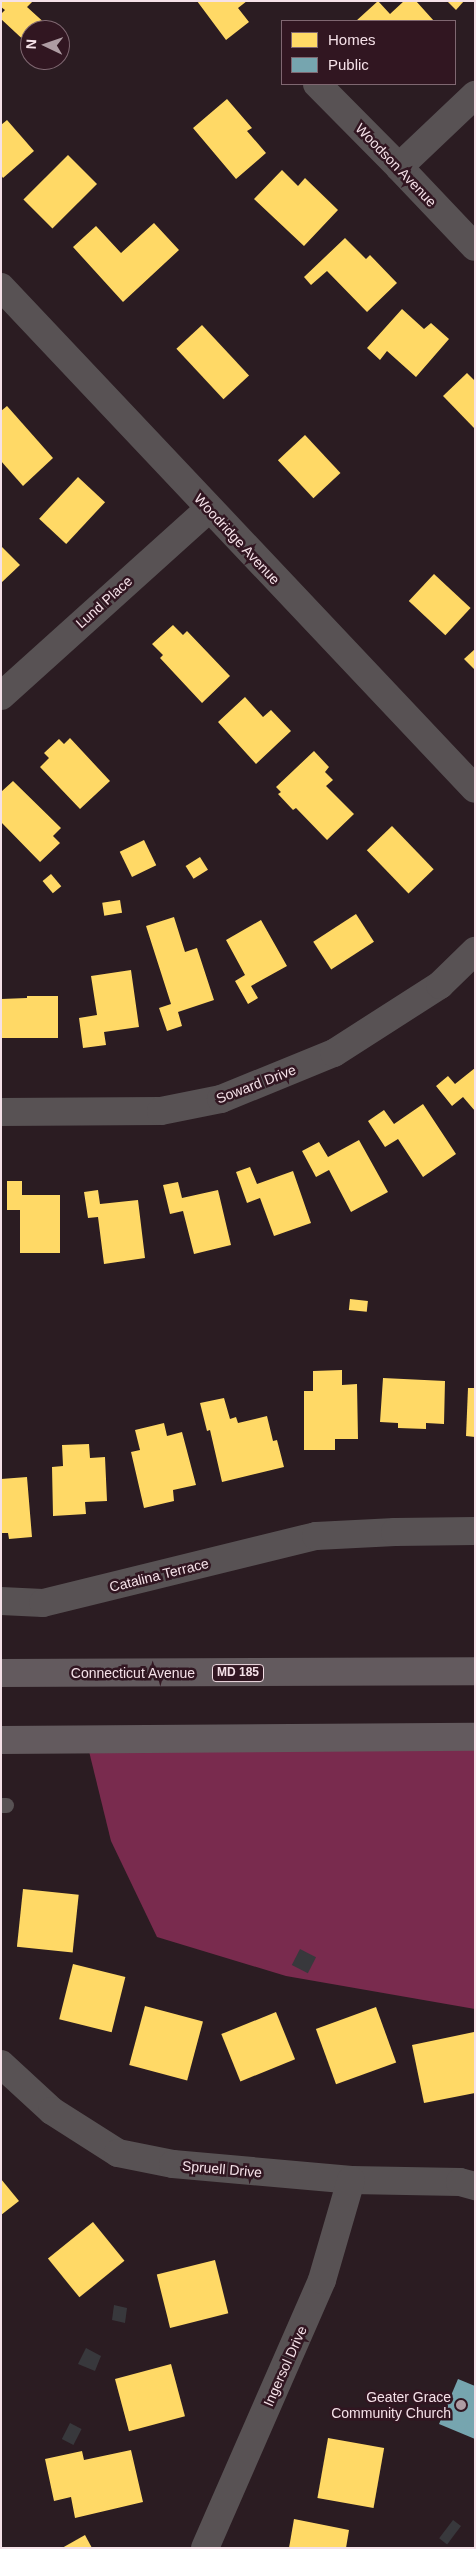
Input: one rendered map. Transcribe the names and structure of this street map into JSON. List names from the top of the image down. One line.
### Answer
{"streets":{"main road":["Connecticut Avenue","MD 185"],"street":["Woodson Avenue","Woodridge Avenue","Lund Place","Soward Drive","Catalina Terrace","Spruell Drive","Ingersol Drive"]},"crossings":[["Woodridge Avenue","Lund Place"],["Spruell Drive","Ingersol Drive"]],"places":["Geater Grace Community Church"],"legend":["Homes","Public"],"north":"left"}
